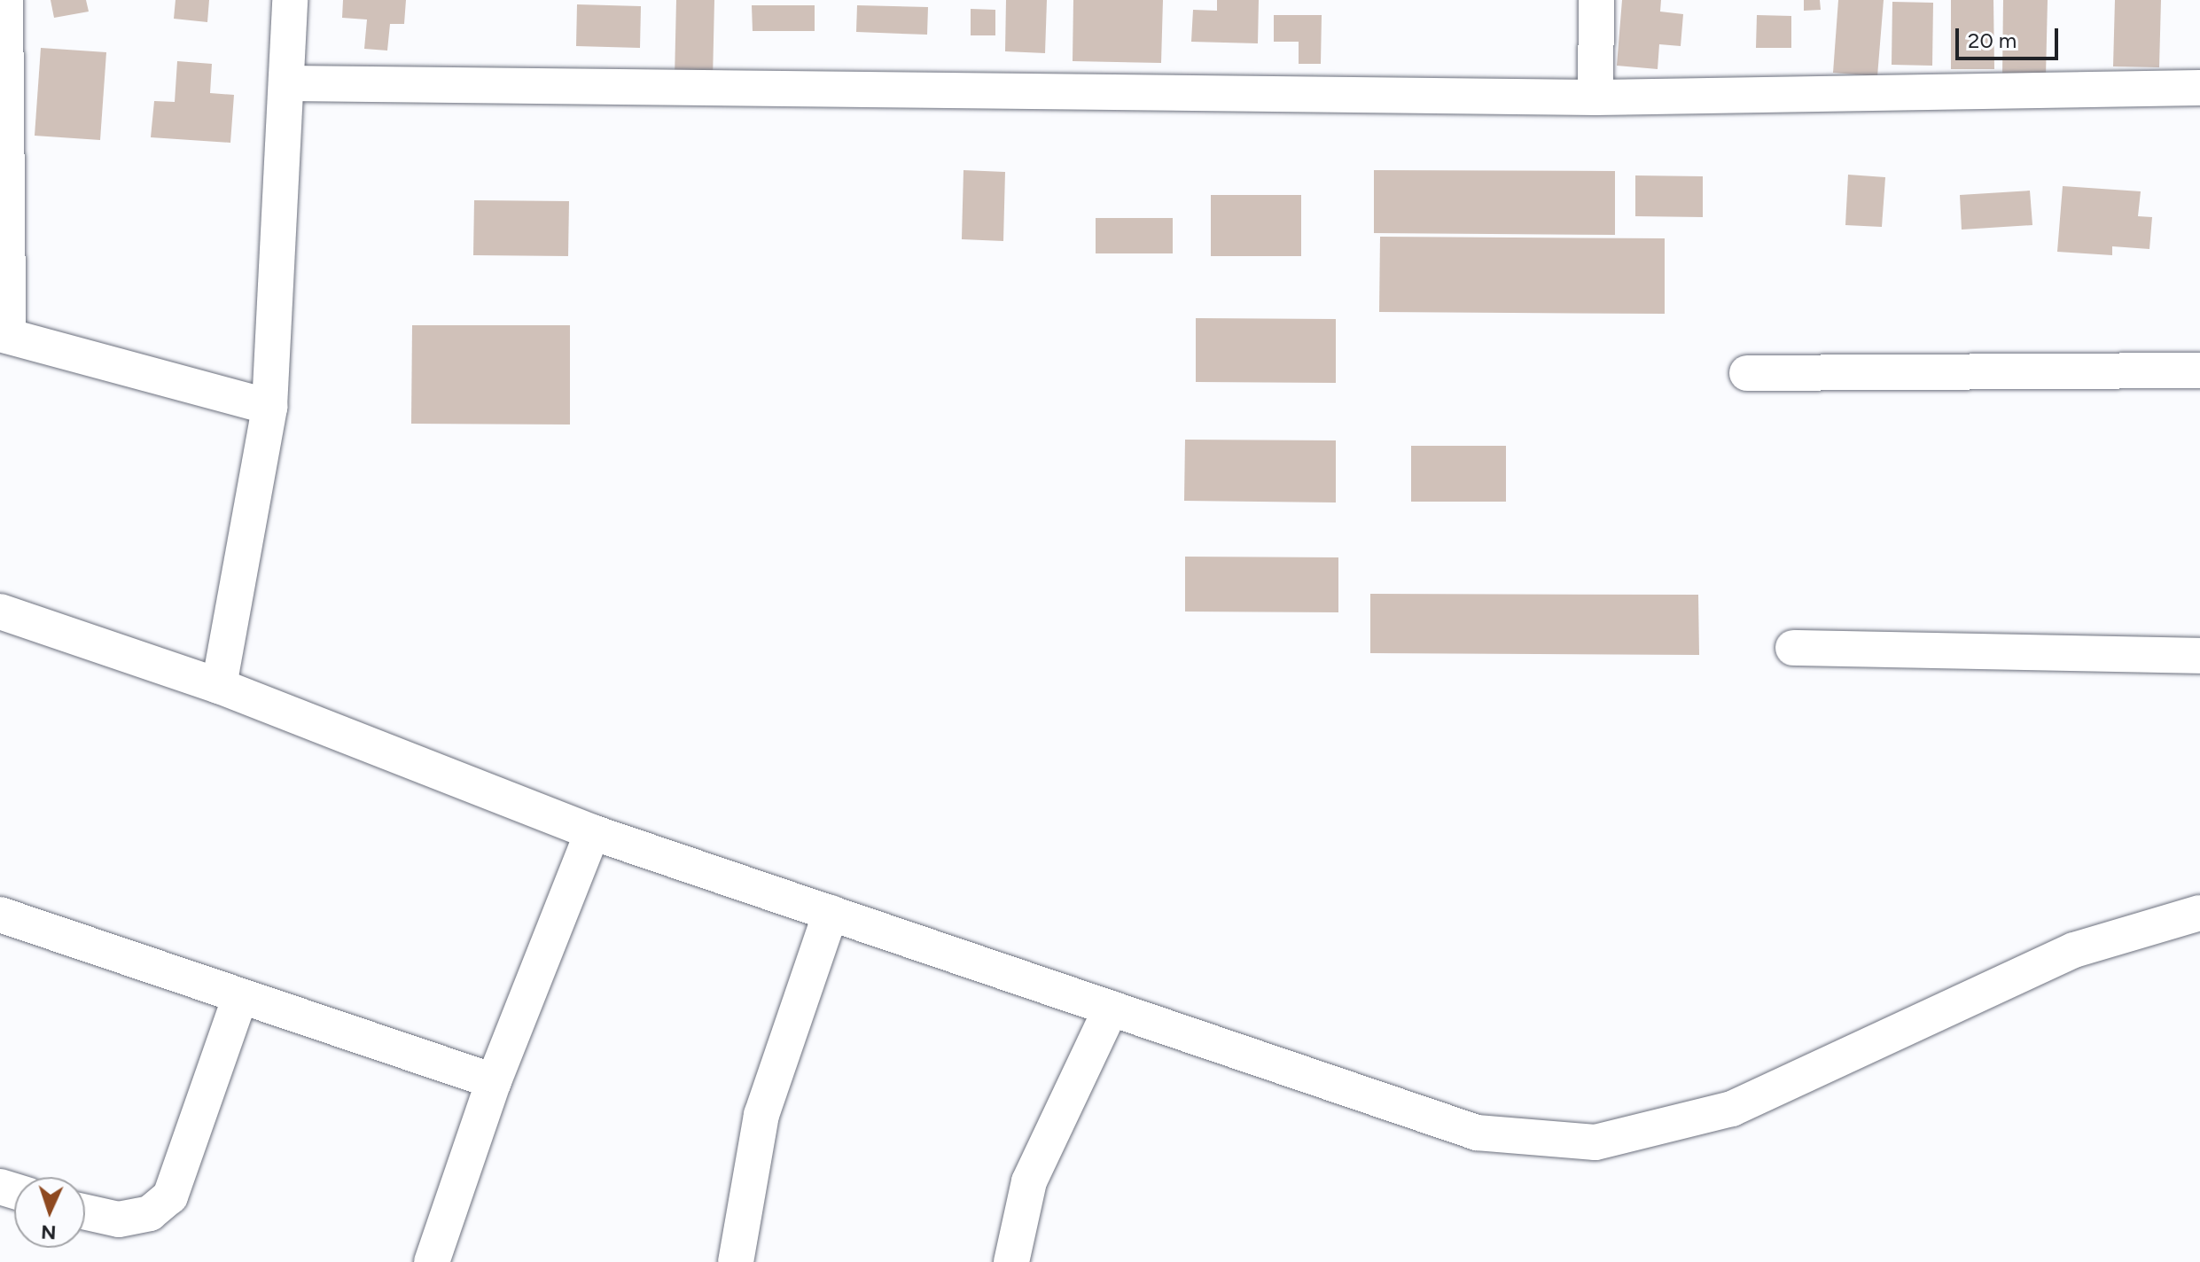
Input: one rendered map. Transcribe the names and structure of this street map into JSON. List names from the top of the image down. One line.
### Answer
{"scale_bar":"20 m","north":"bottom"}
